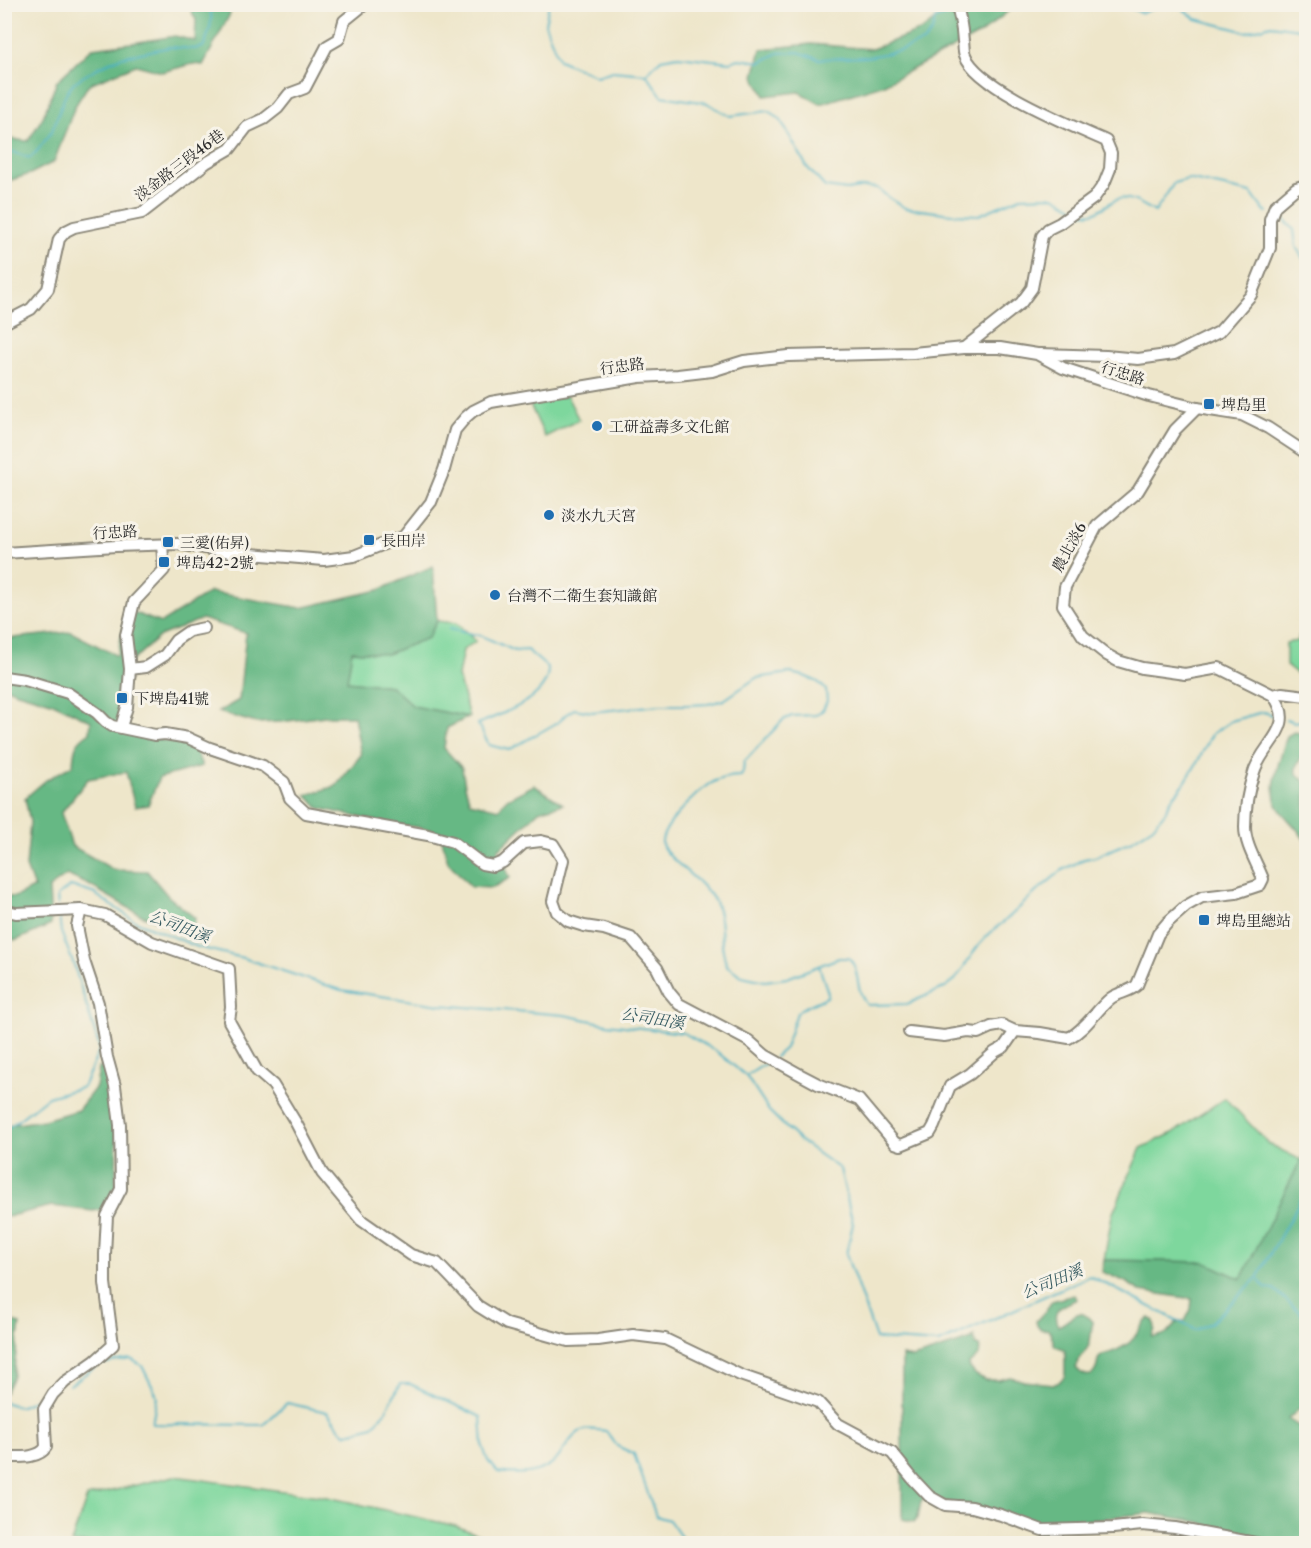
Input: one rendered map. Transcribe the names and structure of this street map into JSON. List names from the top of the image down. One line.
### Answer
{"streets":{"street":["淡金路三段46巷","行忠路","農北淡6"]},"crossings":[["行忠路","農北淡6"]],"water":["公司田溪"],"places":{"transit":["埤島里","長田岸","三愛(佑昇)","埤島42-2號","下埤島41號","埤島里總站"],"other":["工研益壽多文化館","淡水九天宮","台灣不二衛生套知識館"]}}
